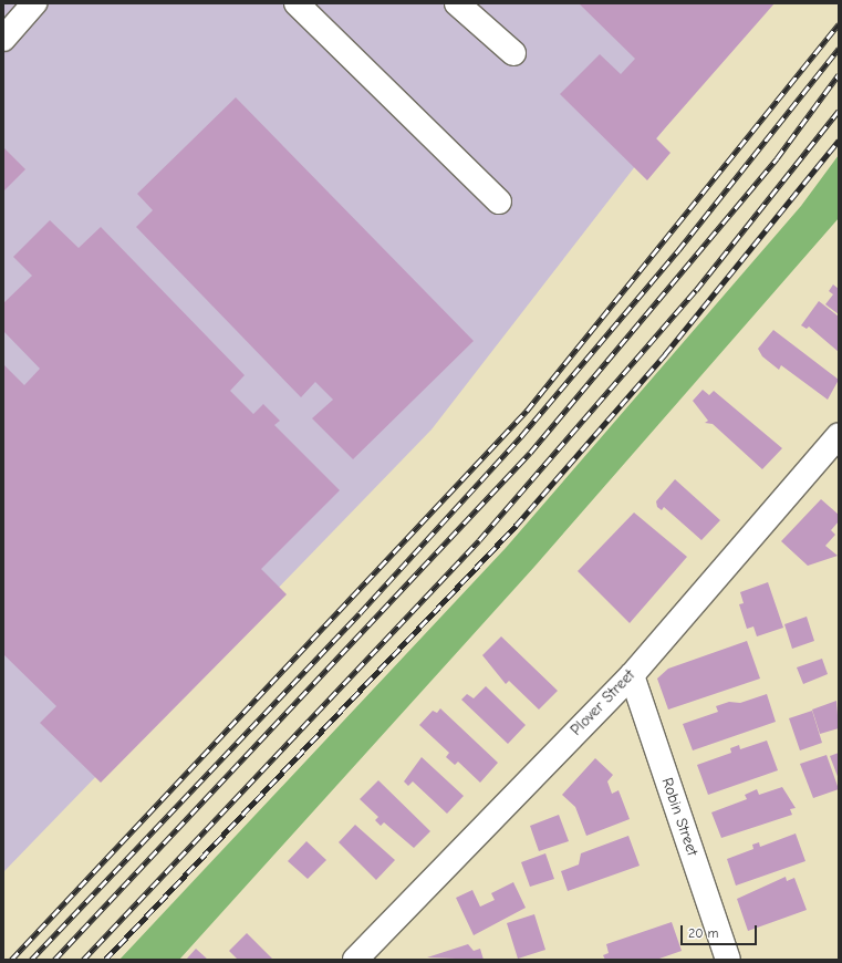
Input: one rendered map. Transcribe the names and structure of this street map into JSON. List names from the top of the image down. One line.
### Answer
{"streets":{"street":["Plover Street","Robin Street"]},"crossings":[["Plover Street","Robin Street"]],"scale_bar":"20 m"}
